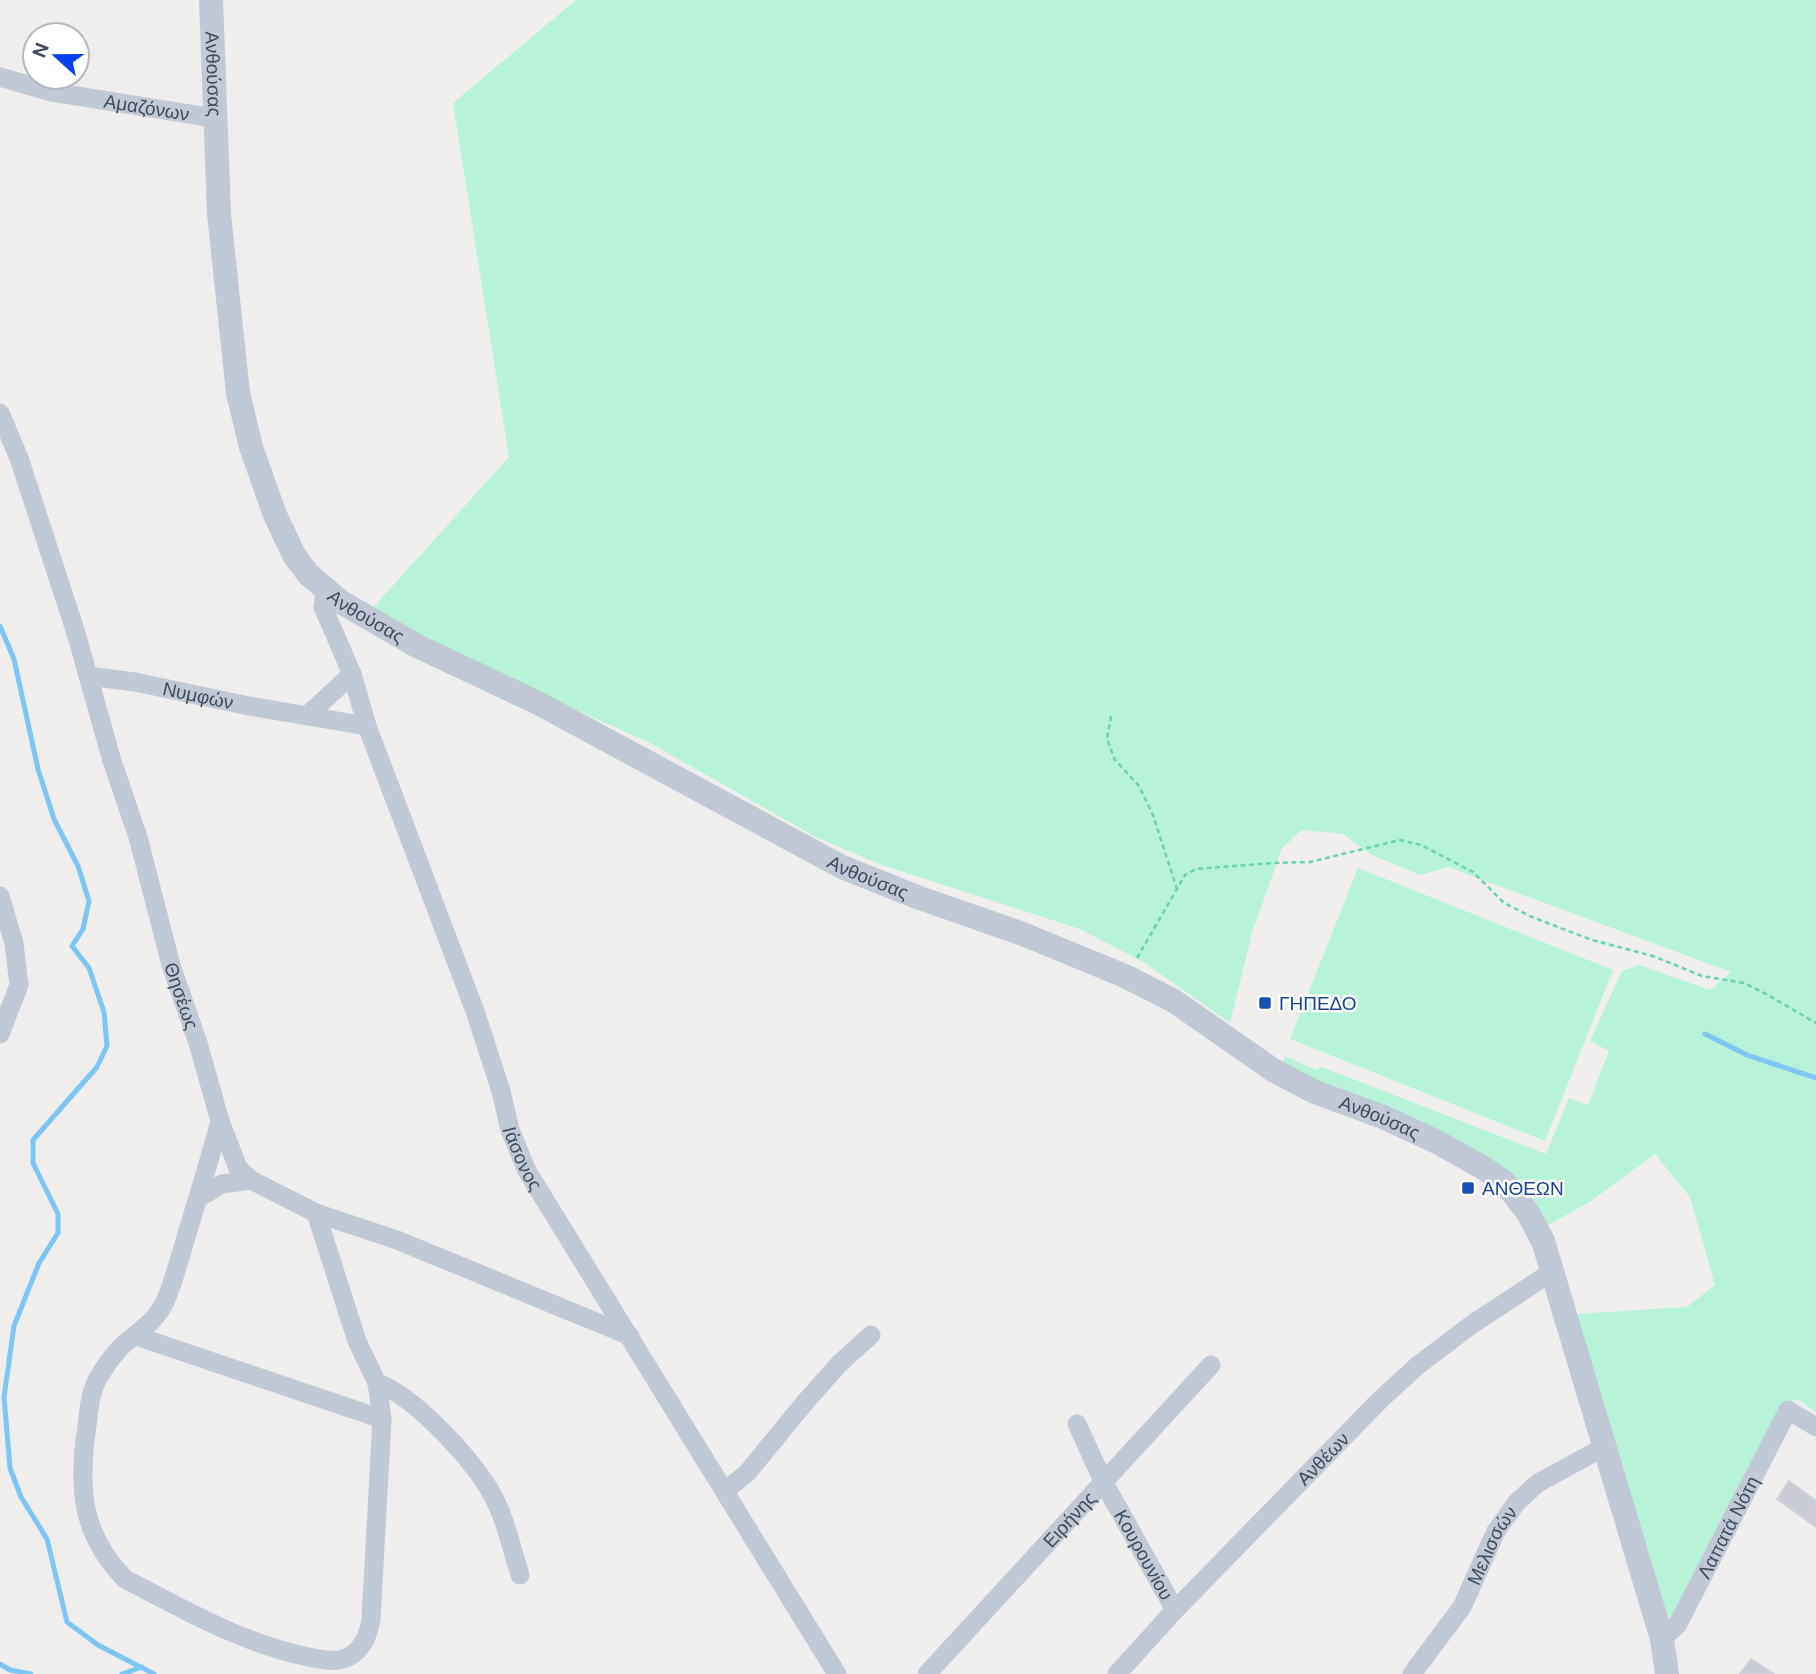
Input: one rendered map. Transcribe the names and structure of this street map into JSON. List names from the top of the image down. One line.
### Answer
{"streets":{"street":["Ανθούσας","Αμαζόνων","Νυμφών","Θησέως","Ιάσονος","Ανθέων","Ειρήνης","Λαπατά Νότη","Μελισσών","Κουρουνίου"]},"crossings":[["Ανθούσας","Αμαζόνων"],["Ανθούσας","Ιάσονος"],["Ανθούσας","Ανθέων"],["Ανθούσας","Λαπατά Νότη"],["Ανθούσας","Μελισσών"],["Νυμφών","Θησέως"],["Νυμφών","Ιάσονος"],["Θησέως","Ιάσονος"],["Ανθέων","Κουρουνίου"],["Ειρήνης","Κουρουνίου"]],"places":{"transit":["ΓΗΠΕΔΟ","ΑΝΘΕΩΝ"]},"north":"left"}
